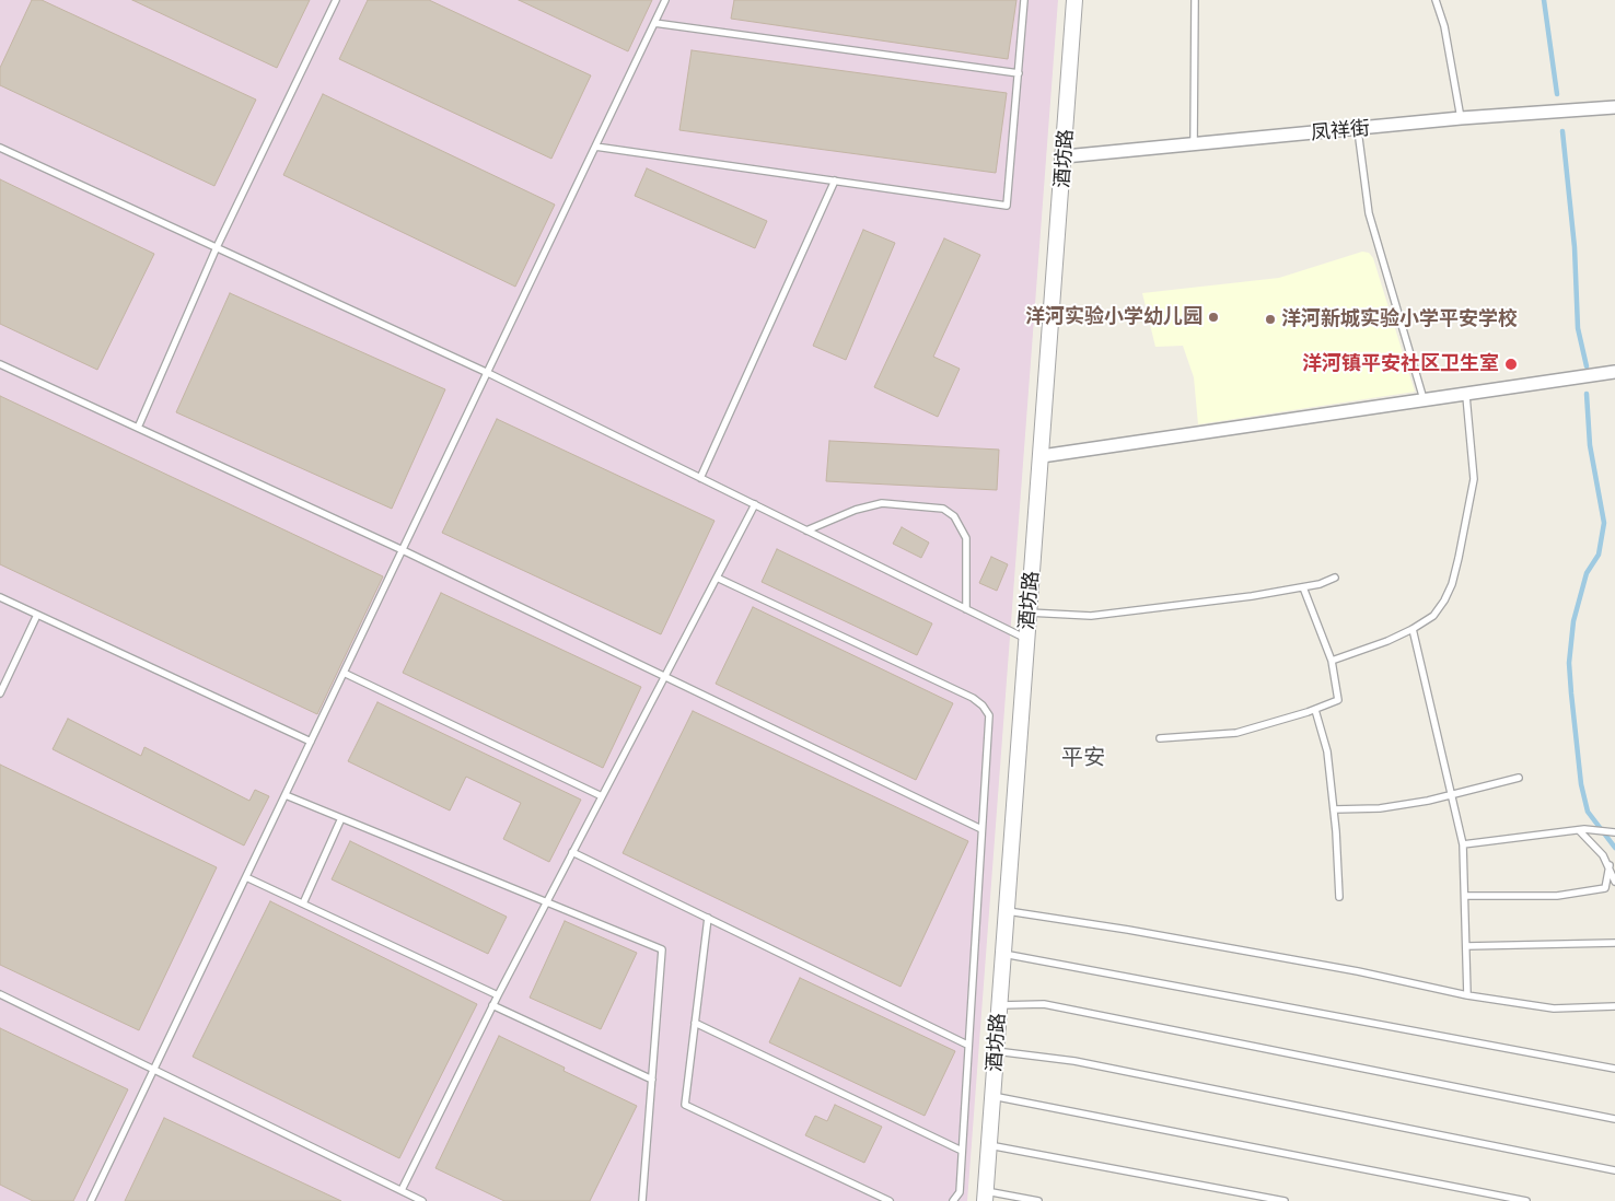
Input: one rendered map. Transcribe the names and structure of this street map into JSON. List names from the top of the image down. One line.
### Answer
{"streets":{"street":["凤祥街","酒坊路"]},"crossings":[["凤祥街","酒坊路"]],"districts":["平安"],"places":["洋河实验小学幼儿园","洋河新城实验小学平安学校","洋河镇平安社区卫生室"]}
